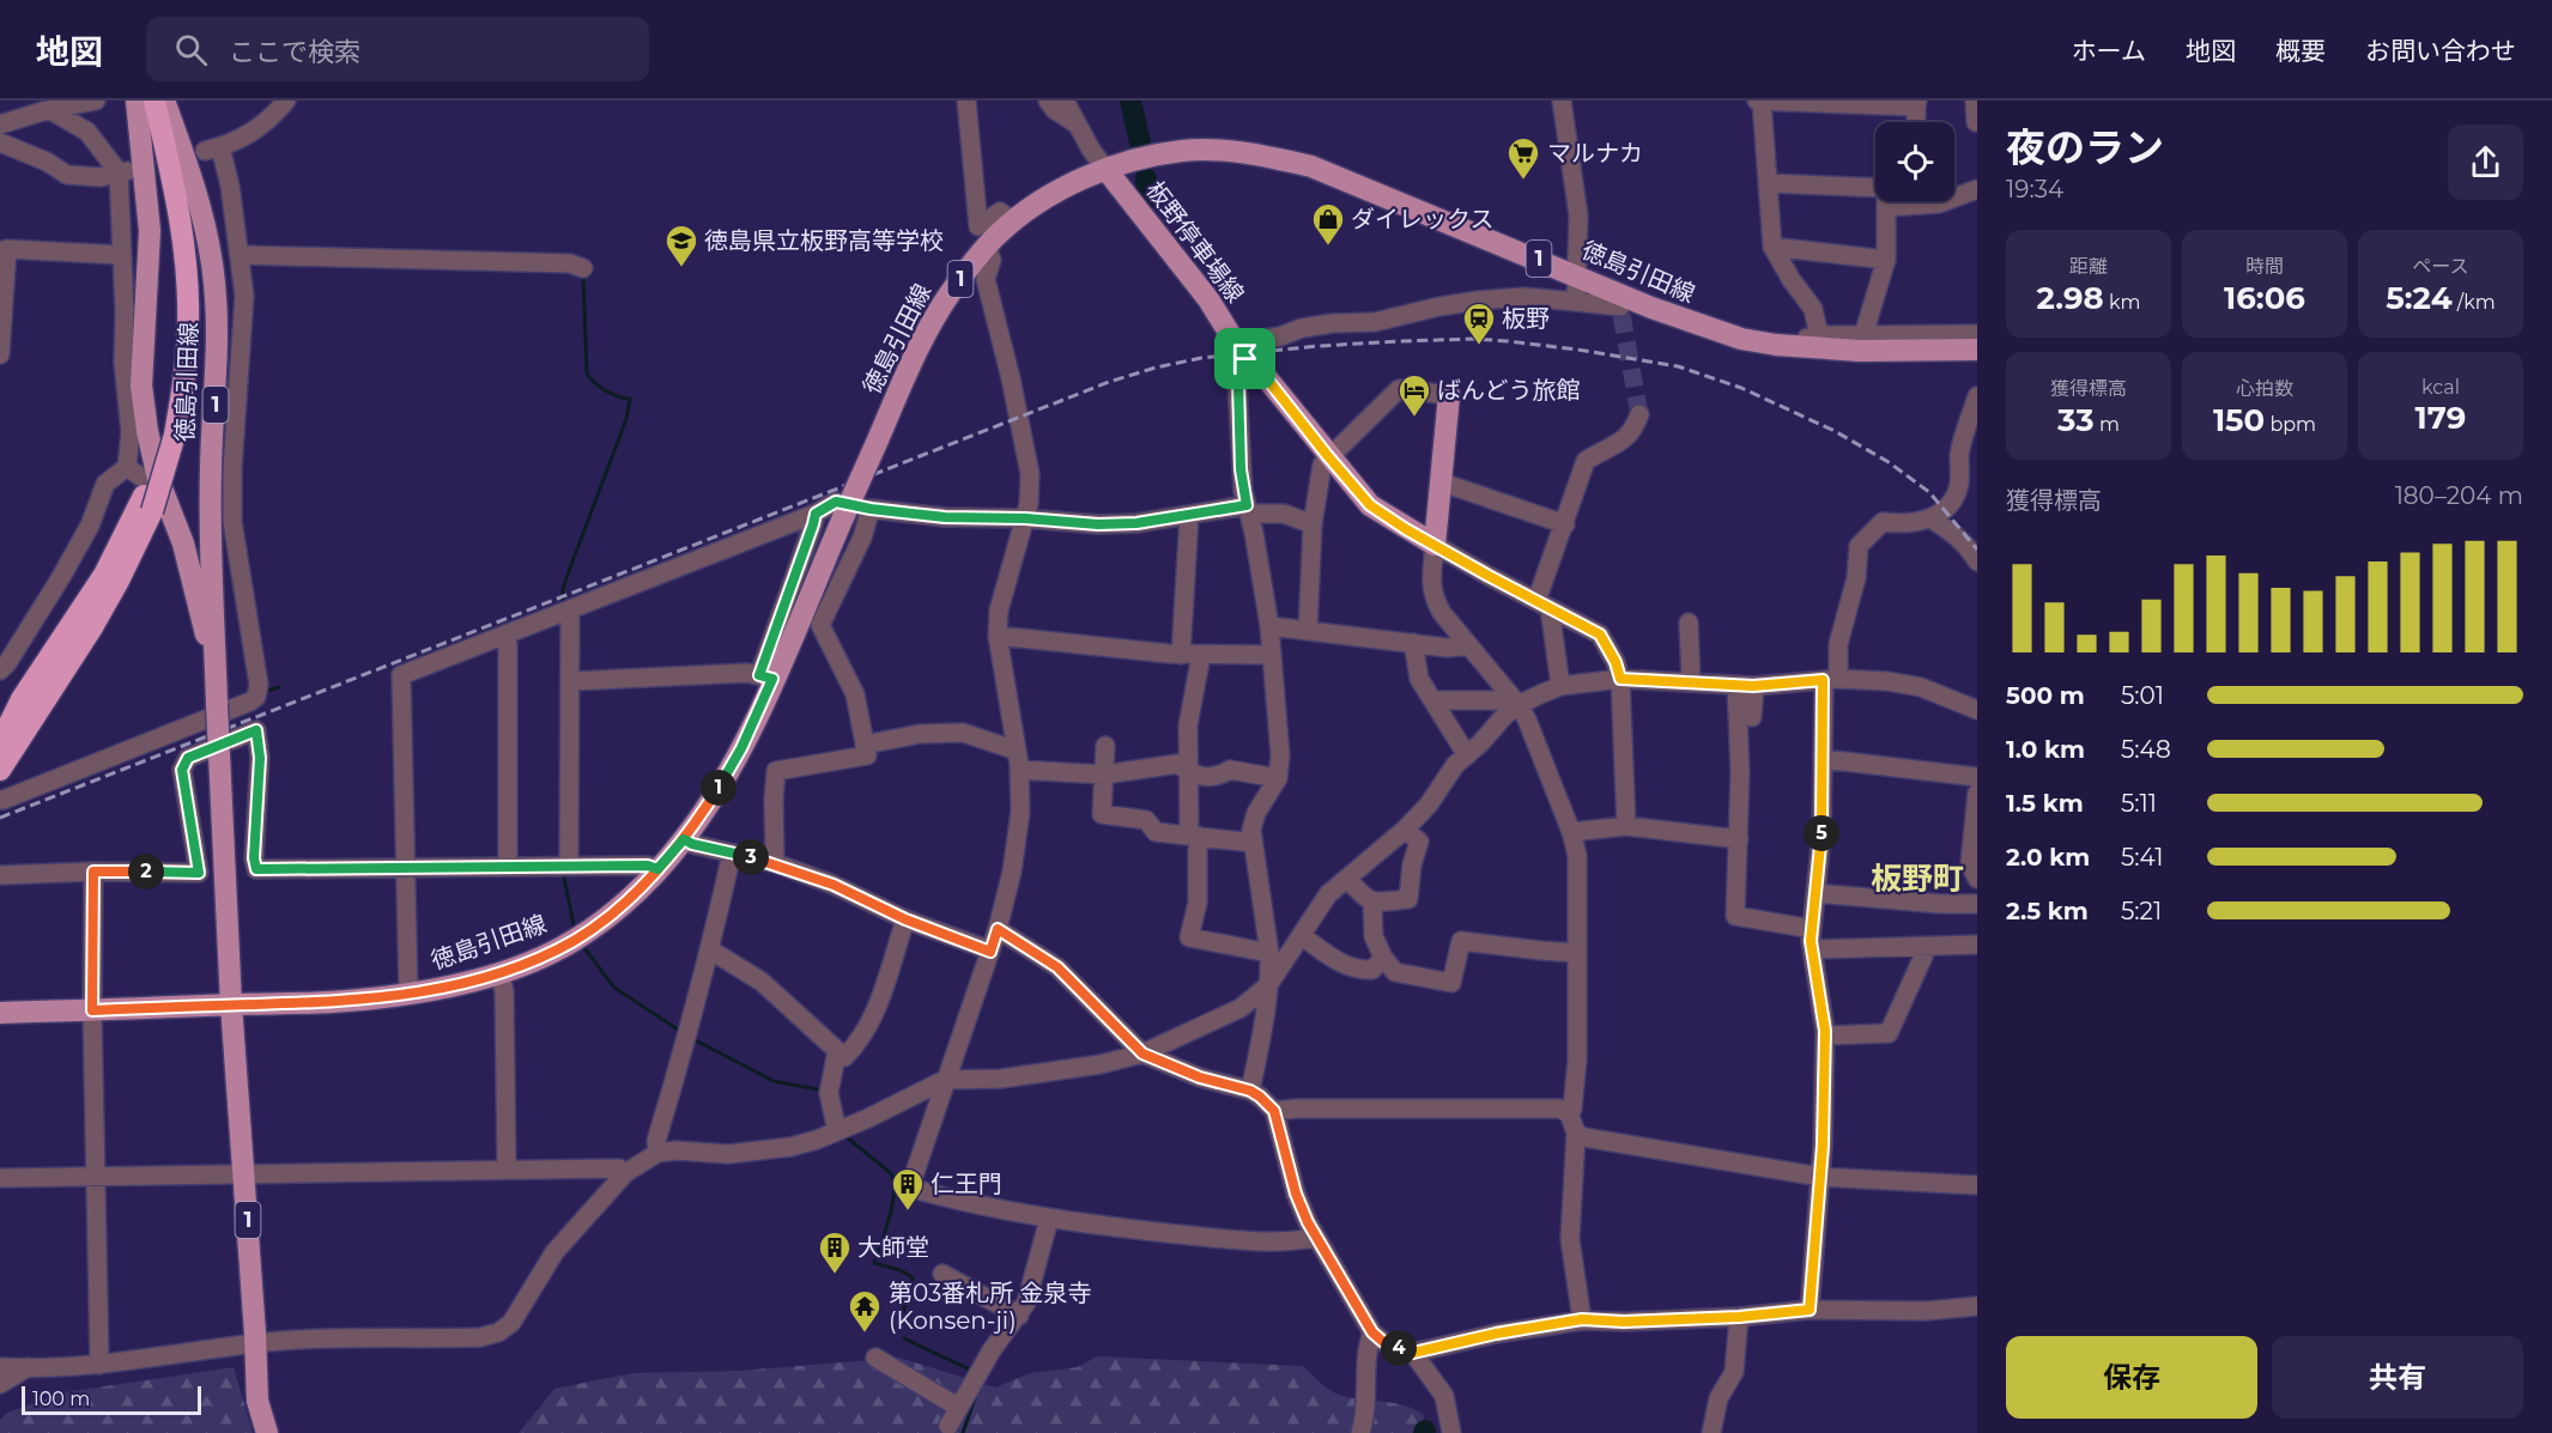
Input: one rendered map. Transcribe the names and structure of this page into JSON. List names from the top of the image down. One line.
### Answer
{"streets":{"main road":["板野停車場線","1","徳島引田線"]},"crossings":[["板野停車場線","徳島引田線"],["1","徳島引田線"]],"districts":["板野町"],"places":{"supermarket":["マルナカ"],"shop":["ダイレックス"],"school or university":["徳島県立板野高等学校"],"station":["板野"],"hotel":["ばんどう旅館"],"building":["仁王門","大師堂"],"temple":["第03番札所 金泉寺 (Konsen-ji)"]},"scale_bar":"100 m","page":{"header":"地図","search":"ここで検索","nav":["ホーム","地図","概要","お問い合わせ"],"heading":["夜のラン","19:34"],"stats":[["距離","2.98 km"],["時間","16:06"],["ペース","5:24 /km"],["獲得標高","33 m"],["心拍数","150 bpm"],["kcal","179"]],"chart":["獲得標高","180–204 m"],"list":[{"name":"500 m","note":"5:01"},{"name":"1.0 km","note":"5:48"},{"name":"1.5 km","note":"5:11"},{"name":"2.0 km","note":"5:41"},{"name":"2.5 km","note":"5:21"}],"pins":["1","5","3","2","4"],"buttons":["保存","共有"],"scale":"100 m"}}
